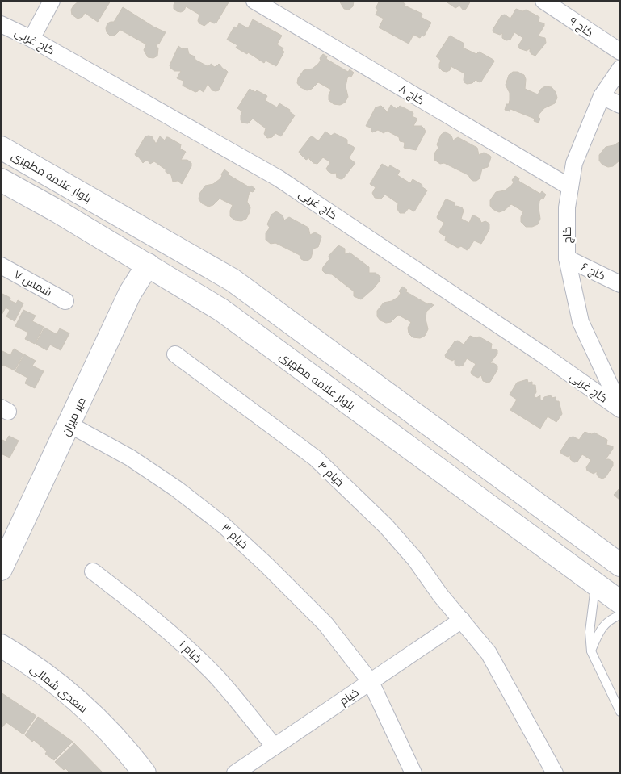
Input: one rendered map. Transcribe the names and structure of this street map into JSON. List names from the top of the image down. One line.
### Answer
{"streets":{"main road":["بلوار علامه مطهری","میر میران","سعدی شمالی"],"street":["کاج ۹","کاج غربی","کاج ۸","کاج","کاج ۶","شمس ۷","خیام ۴","خیام ۳","خیام ۱","خیام"]},"crossings":[["کاج ۸","کاج"],["بلوار علامه مطهری","میر میران"],["کاج","کاج ۶"],["میر میران","خیام ۳"],["خیام ۴","خیام"],["خیام ۳","خیام"],["خیام ۱","خیام"]]}
